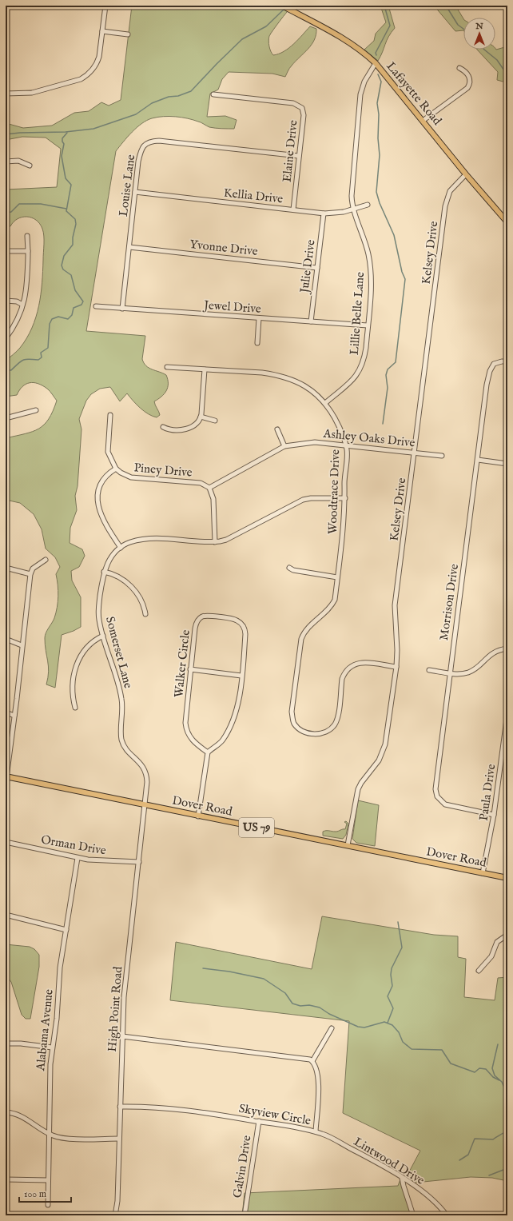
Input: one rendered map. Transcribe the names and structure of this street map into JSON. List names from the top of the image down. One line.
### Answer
{"streets":{"main road":["Lafayette Road","Dover Road","US 79"],"street":["Elaine Drive","Louise Lane","Kellia Drive","Yvonne Drive","Kelsey Drive","Julie Drive","Jewel Drive","Lillie Belle Lane","Ashley Oaks Drive","Piney Drive","Woodtrace Drive","Morrison Drive","Somerset Lane","Walker Circle","Paula Drive","Orman Drive","High Point Road","Alabama Avenue","Skyview Circle","Lintwood Drive","Galvin Drive"]},"crossings":[["Lafayette Road","Kelsey Drive"],["Lafayette Road","Lillie Belle Lane"],["Elaine Drive","Louise Lane"],["Elaine Drive","Kellia Drive"],["Louise Lane","Kellia Drive"],["Louise Lane","Yvonne Drive"],["Louise Lane","Jewel Drive"],["Kellia Drive","Julie Drive"],["Kellia Drive","Lillie Belle Lane"],["Yvonne Drive","Julie Drive"],["Kelsey Drive","Ashley Oaks Drive"],["Kelsey Drive","Woodtrace Drive"],["Kelsey Drive","Dover Road"],["Julie Drive","Jewel Drive"],["Jewel Drive","Lillie Belle Lane"],["Lillie Belle Lane","Woodtrace Drive"],["Ashley Oaks Drive","Piney Drive"],["Ashley Oaks Drive","Woodtrace Drive"],["Woodtrace Drive","Somerset Lane"],["Morrison Drive","Paula Drive"],["Somerset Lane","Dover Road"],["Somerset Lane","High Point Road"],["Paula Drive","Dover Road"],["Dover Road","High Point Road"],["Orman Drive","High Point Road"],["Orman Drive","Alabama Avenue"],["High Point Road","Skyview Circle"],["Skyview Circle","Lintwood Drive"],["Skyview Circle","Galvin Drive"]],"scale_bar":"100 m","north":"top"}
